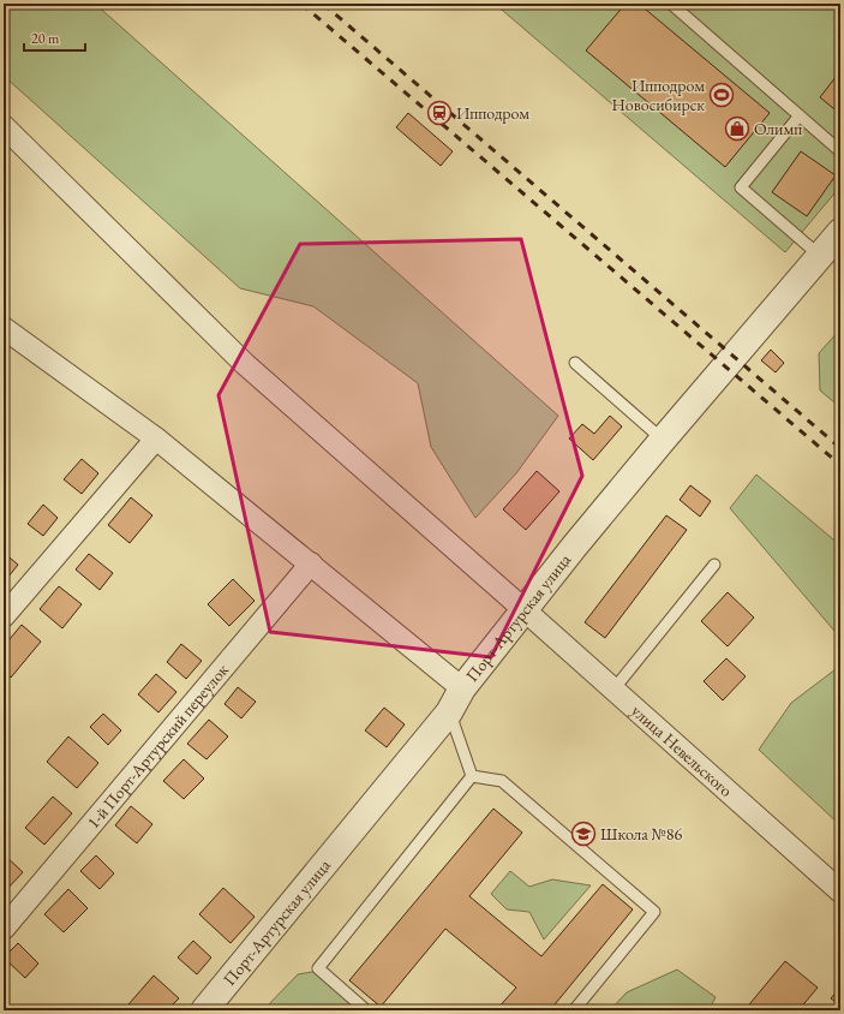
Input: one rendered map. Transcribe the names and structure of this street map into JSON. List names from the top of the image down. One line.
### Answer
{"streets":{"street":["Порт-Артурская улица","1-й Порт-Артурский переулок","улица Невельского"]},"crossings":[["Порт-Артурская улица","улица Невельского"]],"places":{"sports":["Ипподром Новосибирск"],"station":["Ипподром"],"shop":["Олимп"],"school or university":["Школа №86"]},"scale_bar":"20 m"}
